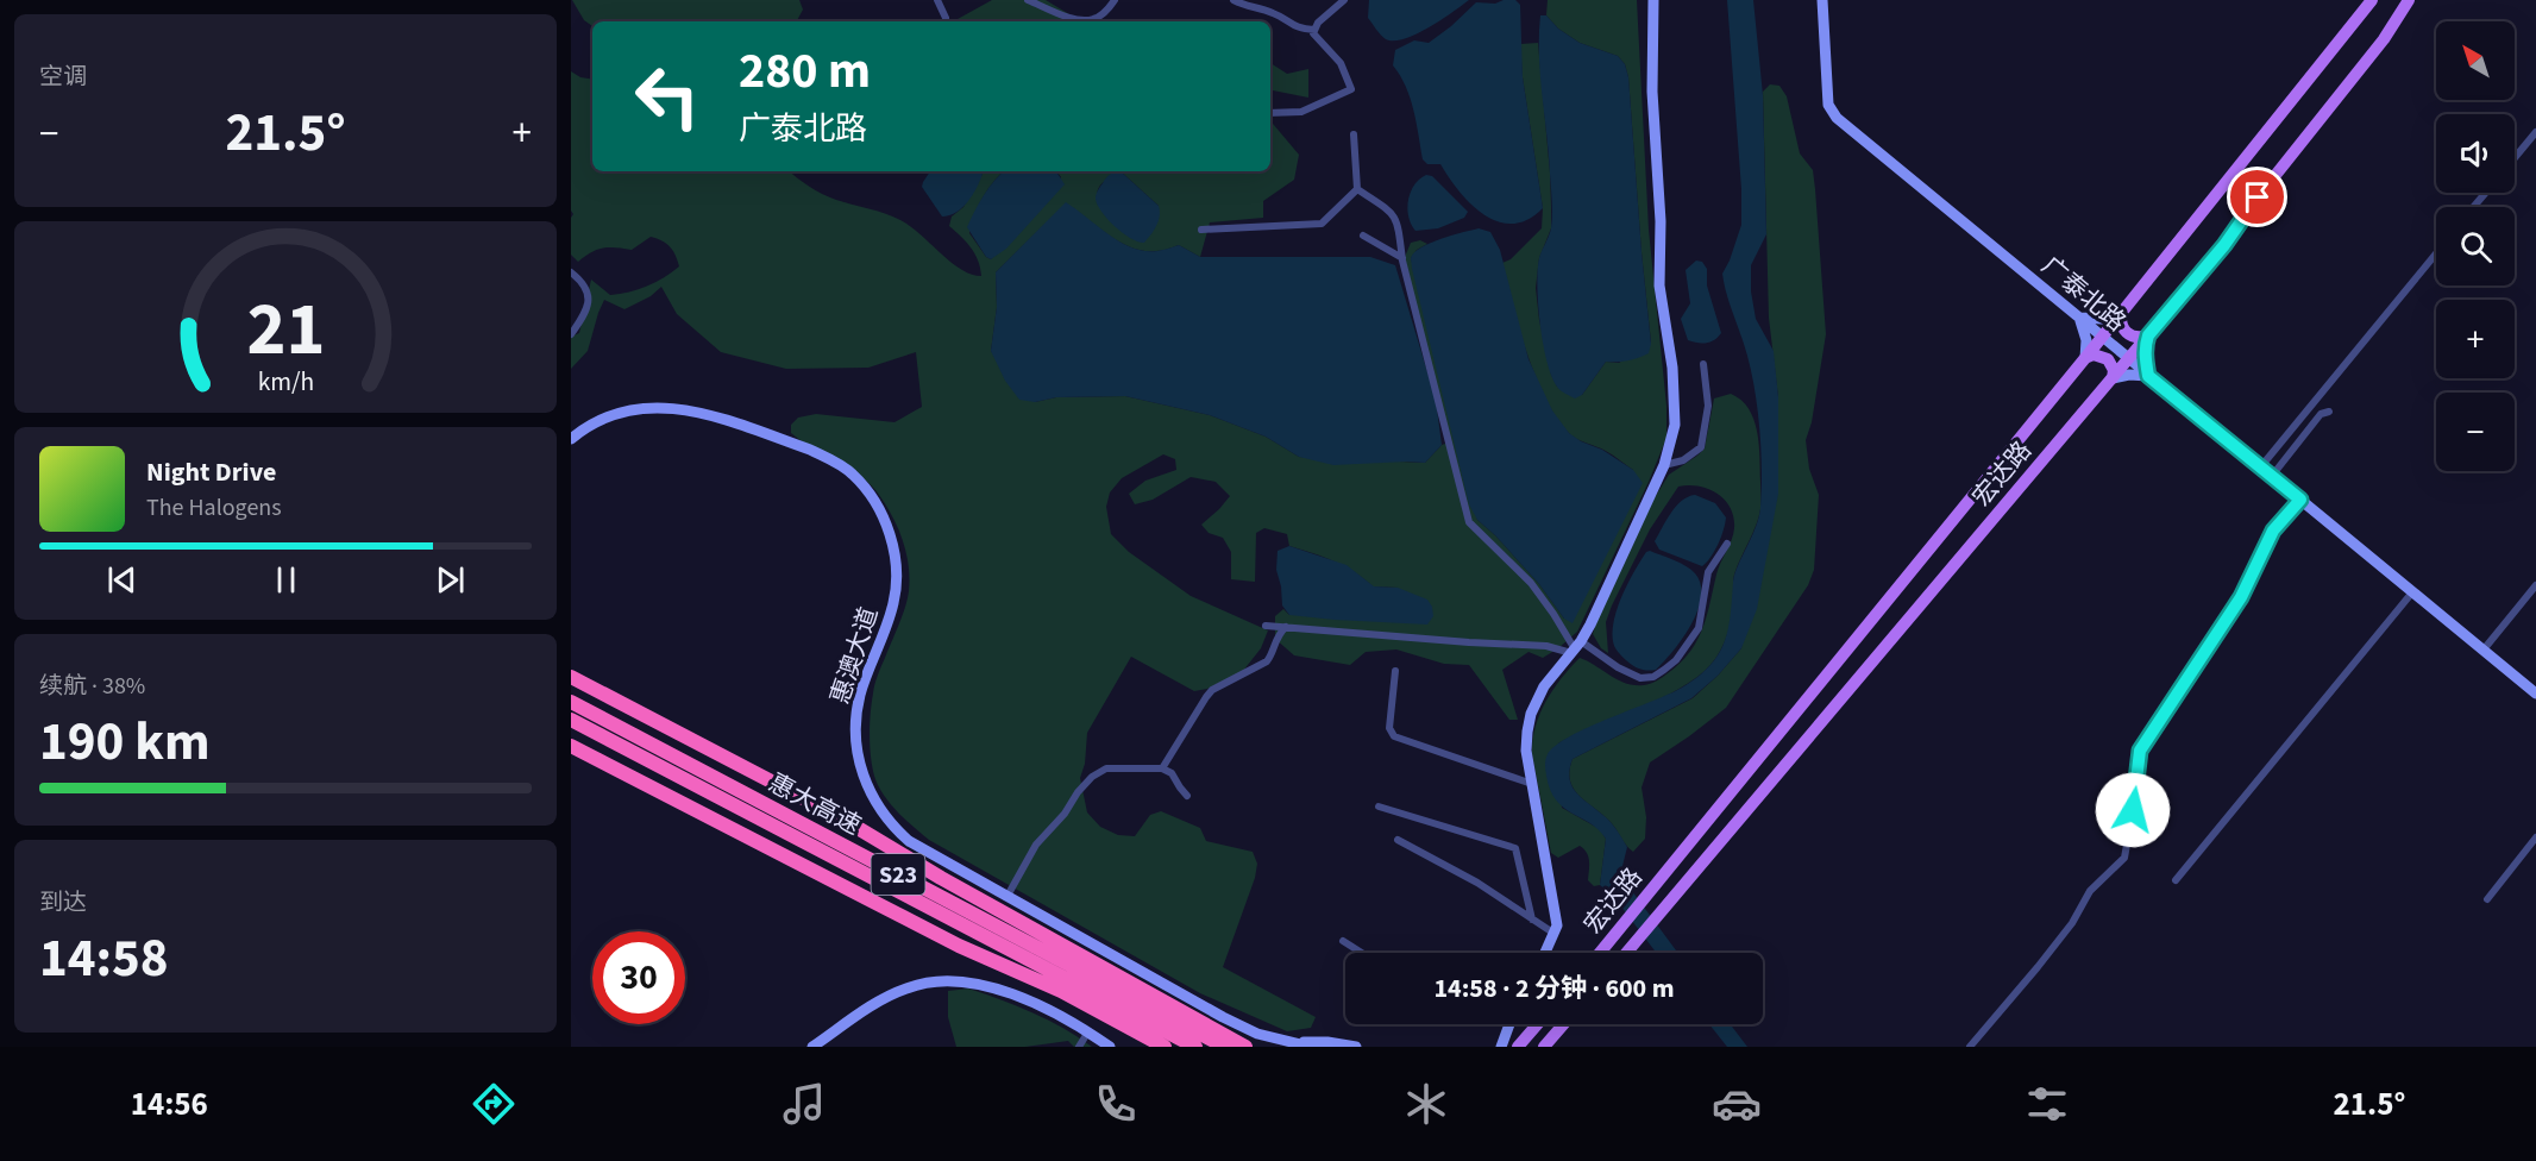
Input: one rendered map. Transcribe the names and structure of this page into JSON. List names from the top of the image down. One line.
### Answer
{"streets":{"highway":["惠大高速","S23"],"main road":["宏达路"],"street":["广泰北路","惠澳大道"]},"crossings":[["广泰北路","宏达路"]],"north":"top left","page":{"tile":["空调",["续航 · 38%","190 km"],["到达","14:58"]],"map_buttons":["+","−"],"turn":["280 m","广泰北路"],"heat":["−","21.5°","+"],"song":["Night Drive","The Halogens"],"limit":"30","trip":"14:58 · 2 分钟 · 600 m","tabs":["14:56","21.5°"],"gauge":["21","km/h"]}}
